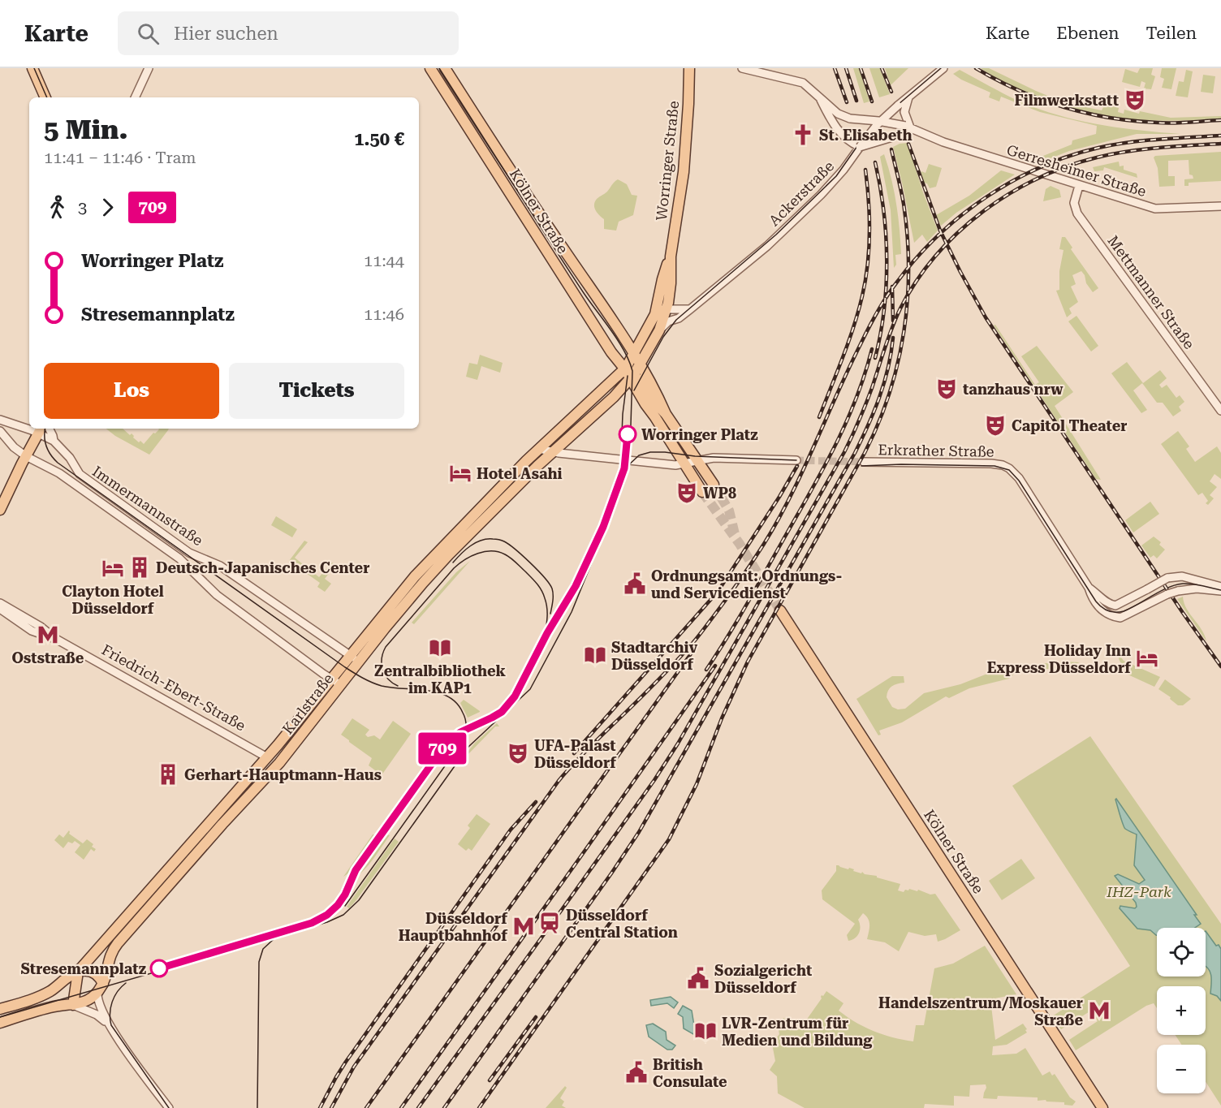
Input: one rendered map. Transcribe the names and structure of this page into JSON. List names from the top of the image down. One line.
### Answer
{"streets":{"main road":["Worringer Straße","Kölner Straße","Friedrich-Ebert-Straße","Karlstraße"],"street":["Gerresheimer Straße","Ackerstraße","Mettmanner Straße","Erkrather Straße","Immermannstraße"]},"crossings":[["Worringer Straße","Ackerstraße"],["Worringer Straße","Kölner Straße"],["Gerresheimer Straße","Ackerstraße"],["Gerresheimer Straße","Mettmanner Straße"],["Immermannstraße","Karlstraße"],["Friedrich-Ebert-Straße","Karlstraße"]],"parks":["IHZ-Park"],"places":{"theatre":["Filmwerkstatt","tanzhaus nrw","Capitol Theater","WP8","UFA-Palast Düsseldorf"],"church":["St. Elisabeth"],"other":["Worringer Platz","Stresemannplatz"],"hotel":["Hotel Asahi","Clayton Hotel Düsseldorf","Holiday Inn Express Düsseldorf"],"building":["Deutsch-Japanisches Center","Gerhart-Hauptmann-Haus"],"public building":["Ordnungsamt: Ordnungs- und Servicedienst","Sozialgericht Düsseldorf","British Consulate"],"metro station":["Oststraße","Düsseldorf Hauptbahnhof","Handelszentrum/Moskauer Straße"],"library":["Zentralbibliothek im KAP1","Stadtarchiv Düsseldorf","LVR-Zentrum für Medien und Bildung"],"station":["Düsseldorf Central Station"]},"lines":["tram line 709"],"page":{"header":"Karte","search":"Hier suchen","nav":["Karte","Ebenen","Teilen"],"on_map":"709","heading":["5 Min.","11:41 – 11:46 · Tram","1.50 €"],"legs":["3","709"],"list":[{"name":"Worringer Platz","value":"11:44"},{"name":"Stresemannplatz","value":"11:46"}],"buttons":["Los","Tickets"],"map_buttons":["+","−"]}}
